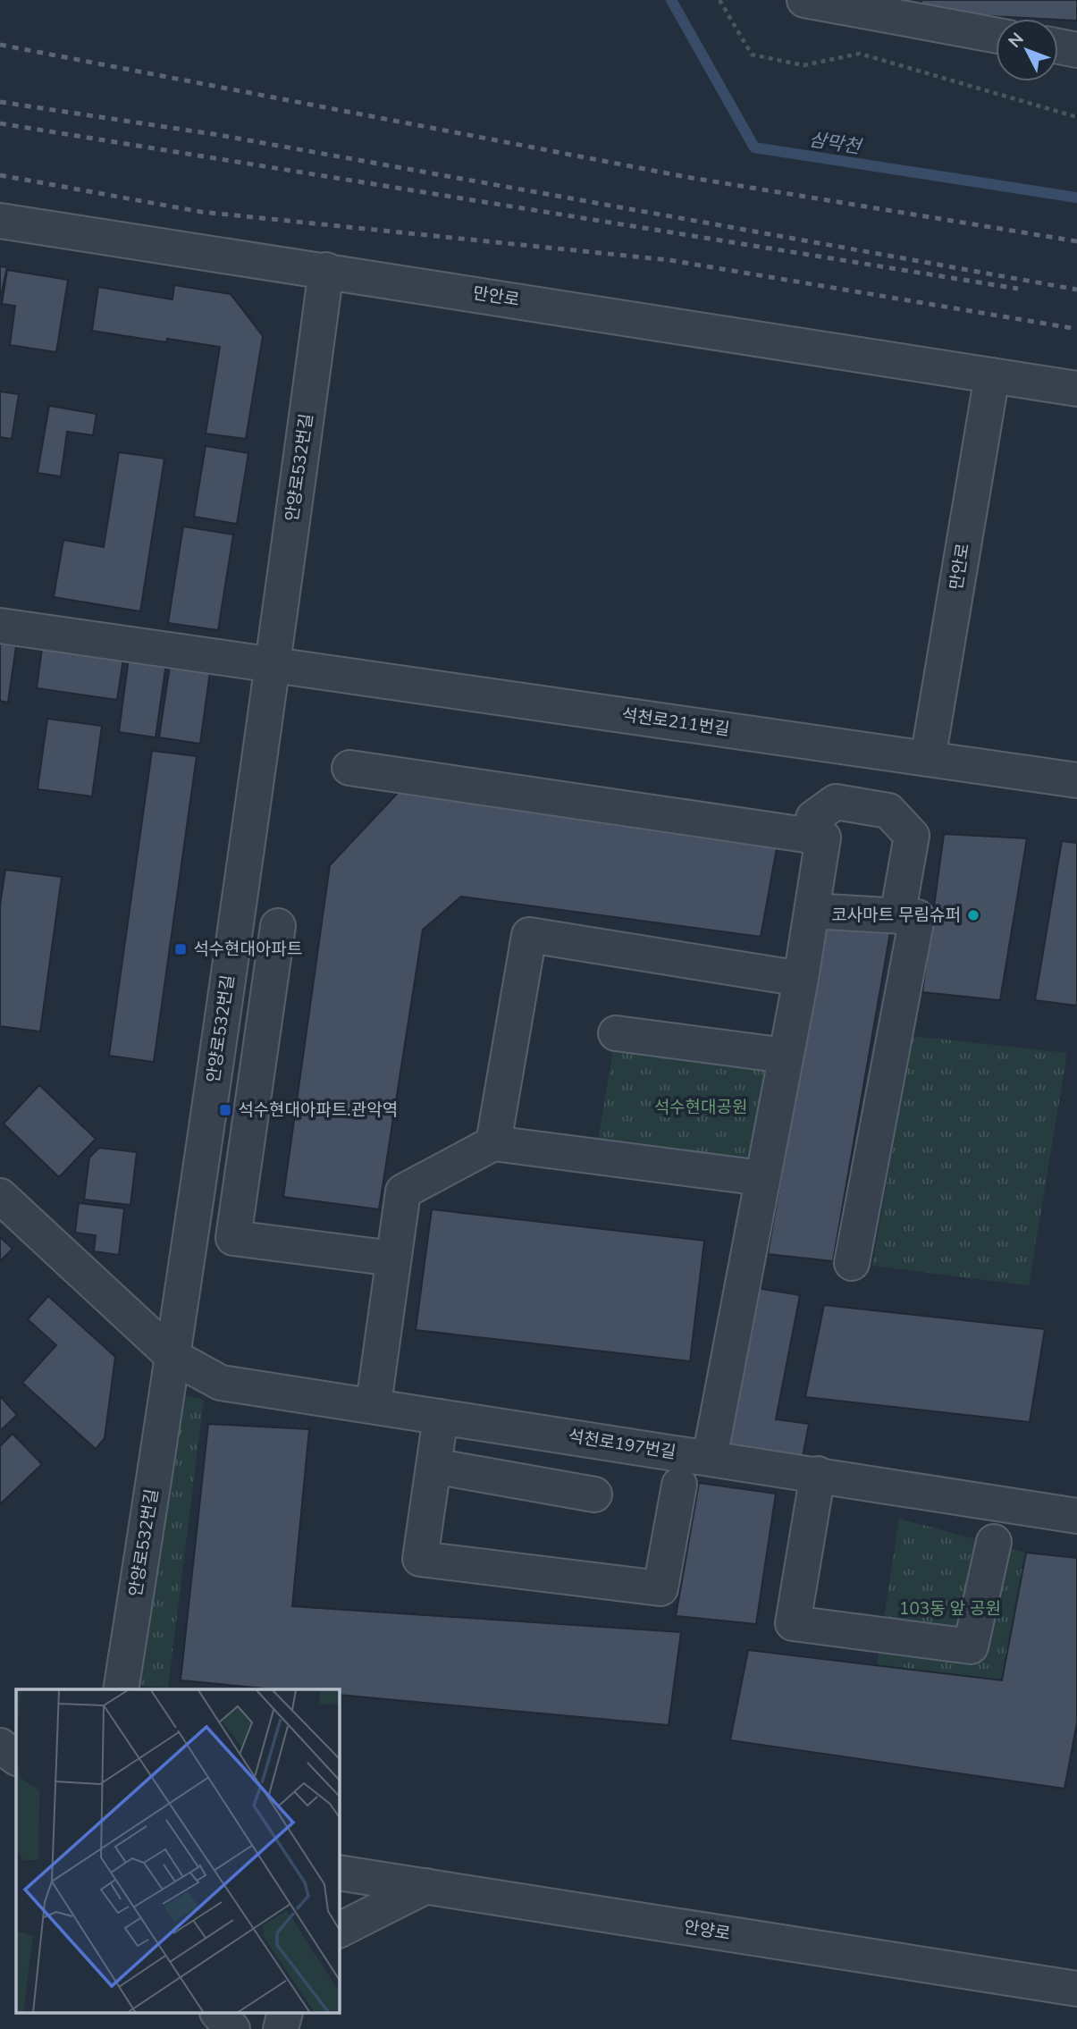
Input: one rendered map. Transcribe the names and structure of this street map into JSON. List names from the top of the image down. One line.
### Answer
{"streets":{"street":["만안로","안양로532번길","석천로211번길","석천로197번길","안양로"]},"crossings":[["만안로","안양로532번길"],["만안로","석천로211번길"],["안양로532번길","석천로211번길"],["안양로532번길","석천로197번길"]],"water":["삼막천"],"parks":["석수현대공원","103동 앞 공원"],"places":{"other":["코사마트 무림슈퍼"],"transit":["석수현대아파트","석수현대아파트.관악역"]},"north":"top left"}
